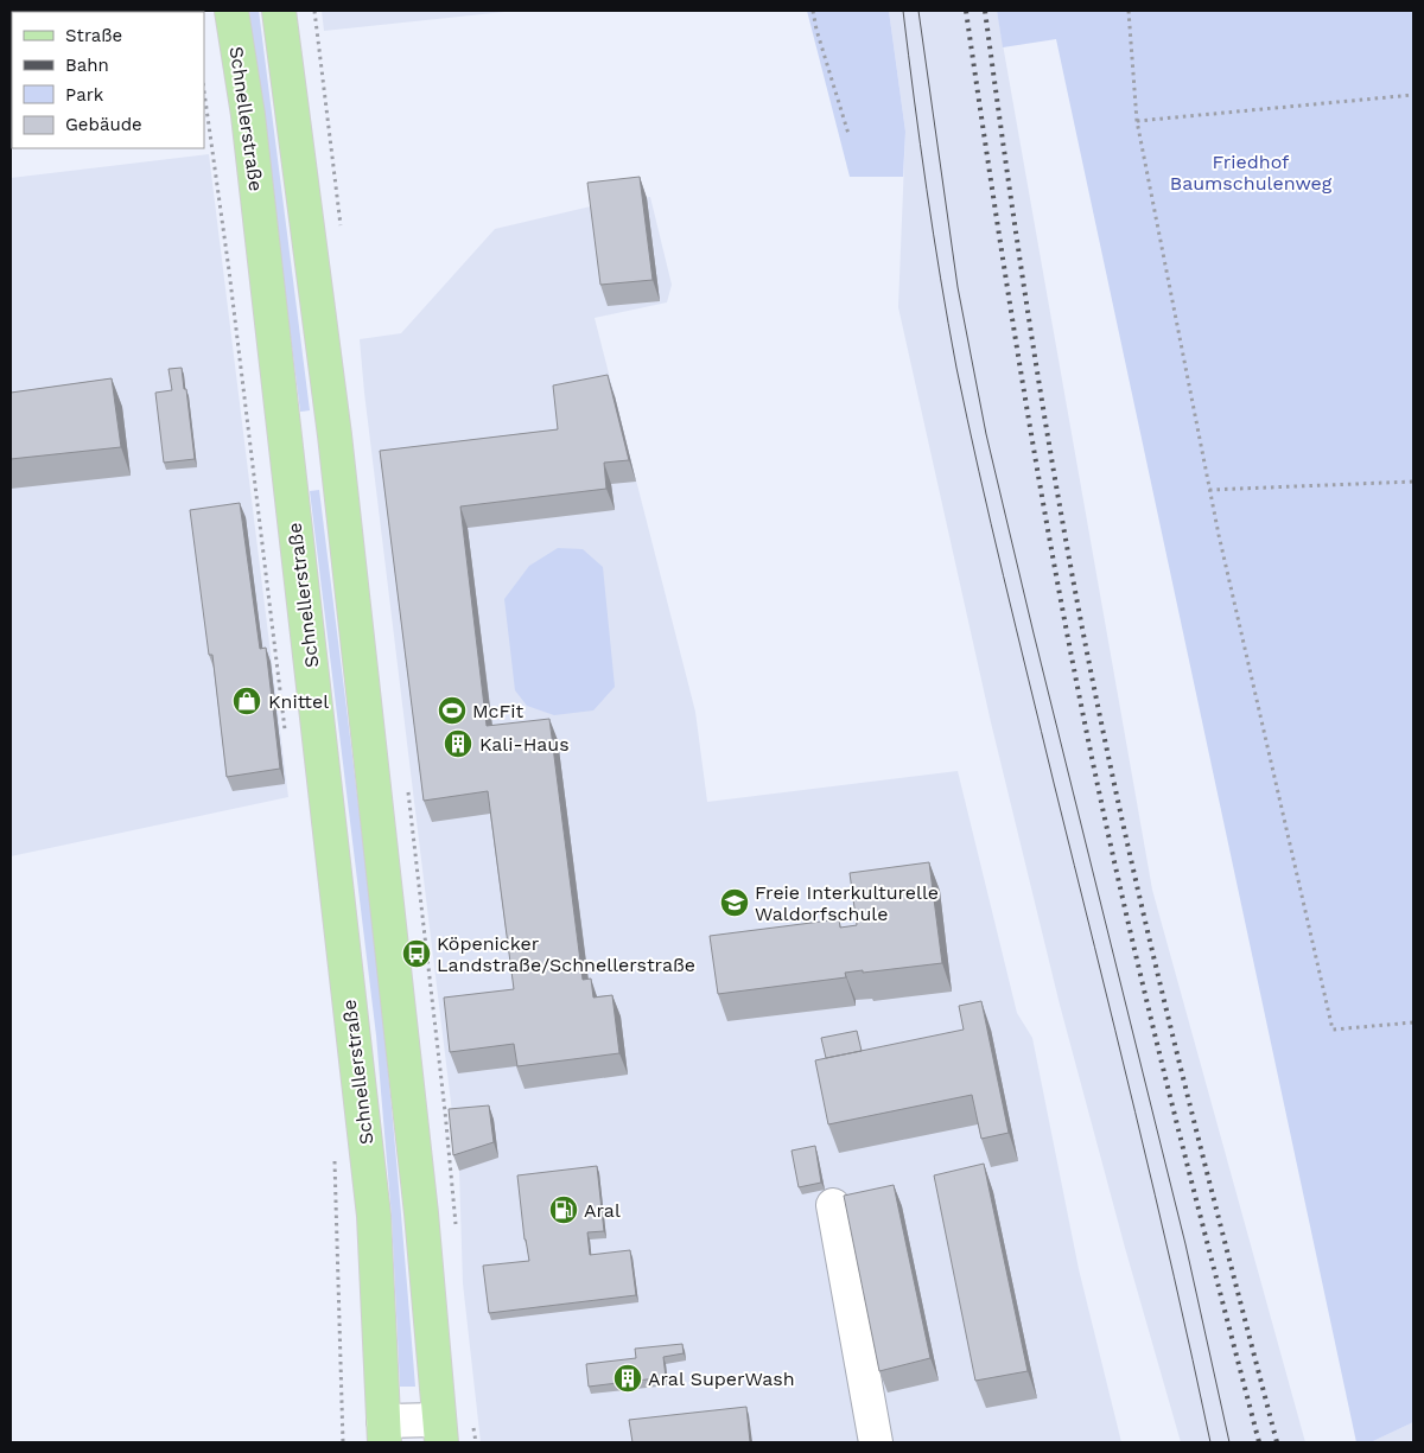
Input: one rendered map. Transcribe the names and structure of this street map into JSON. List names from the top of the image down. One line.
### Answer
{"streets":{"main road":["Schnellerstraße"]},"parks":["Friedhof Baumschulenweg"],"places":{"shop":["Knittel"],"sports":["McFit"],"building":["Kali-Haus","Aral SuperWash"],"school or university":["Freie Interkulturelle Waldorfschule"],"bus stop":["Köpenicker Landstraße/Schnellerstraße"],"fuel station":["Aral"]},"legend":["Straße","Bahn","Park","Gebäude"]}
